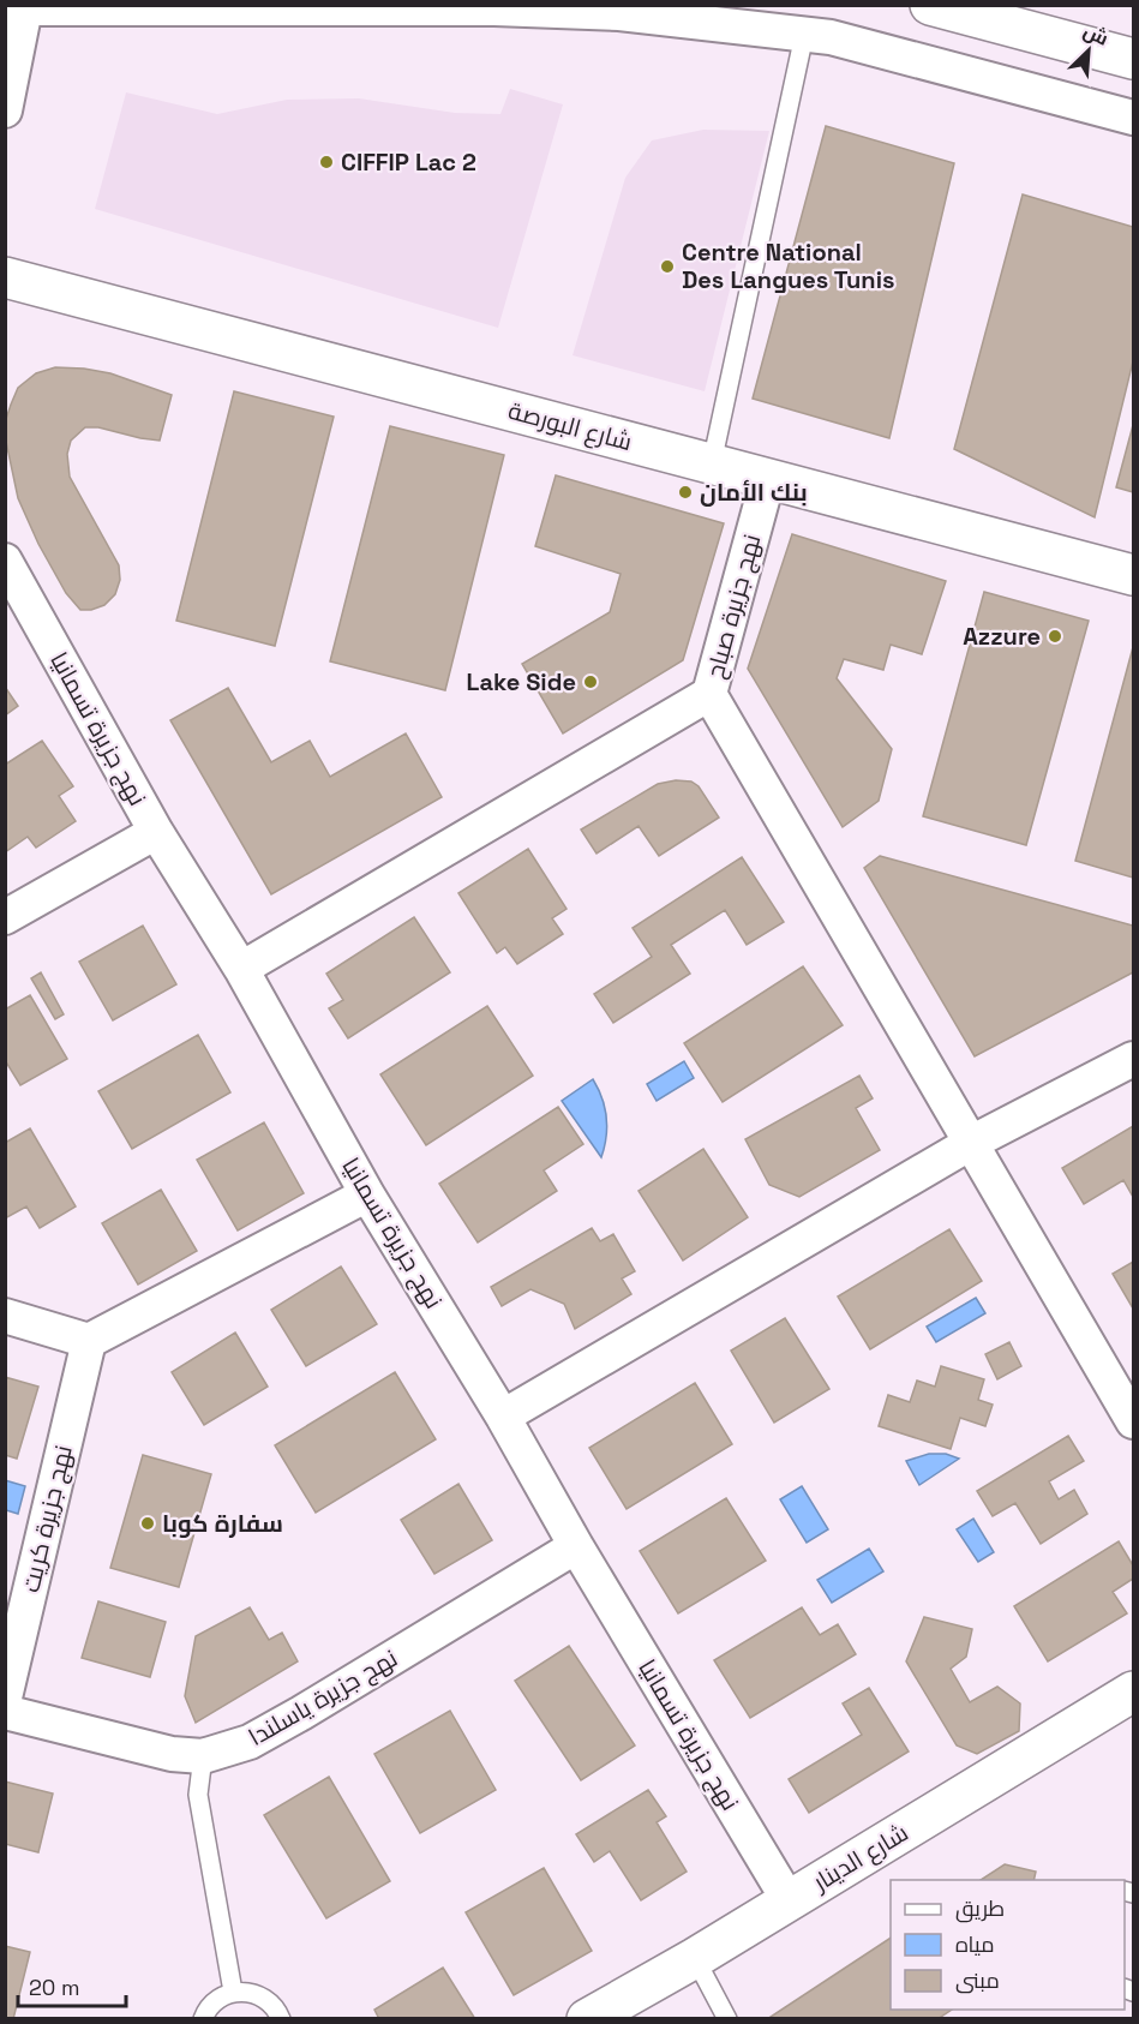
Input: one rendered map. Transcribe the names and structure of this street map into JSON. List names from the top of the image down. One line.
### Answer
{"streets":{"street":["شارع البورصة","نهج جزيرة صباح","نهج جزيرة تسمانيا","نهج جزيرة كريت","نهج جزيرة ياسلندا","شارع الدينار"]},"crossings":[["شارع البورصة","نهج جزيرة صباح"],["نهج جزيرة تسمانيا","نهج جزيرة ياسلندا"],["نهج جزيرة تسمانيا","شارع الدينار"]],"places":["CIFFIP Lac 2","Centre National Des Langues Tunis","بنك الأمان","Azzure","Lake Side","سفارة كوبا"],"legend":["طريق","مياه","مبنى"],"scale_bar":"20 m","north":"top right"}
